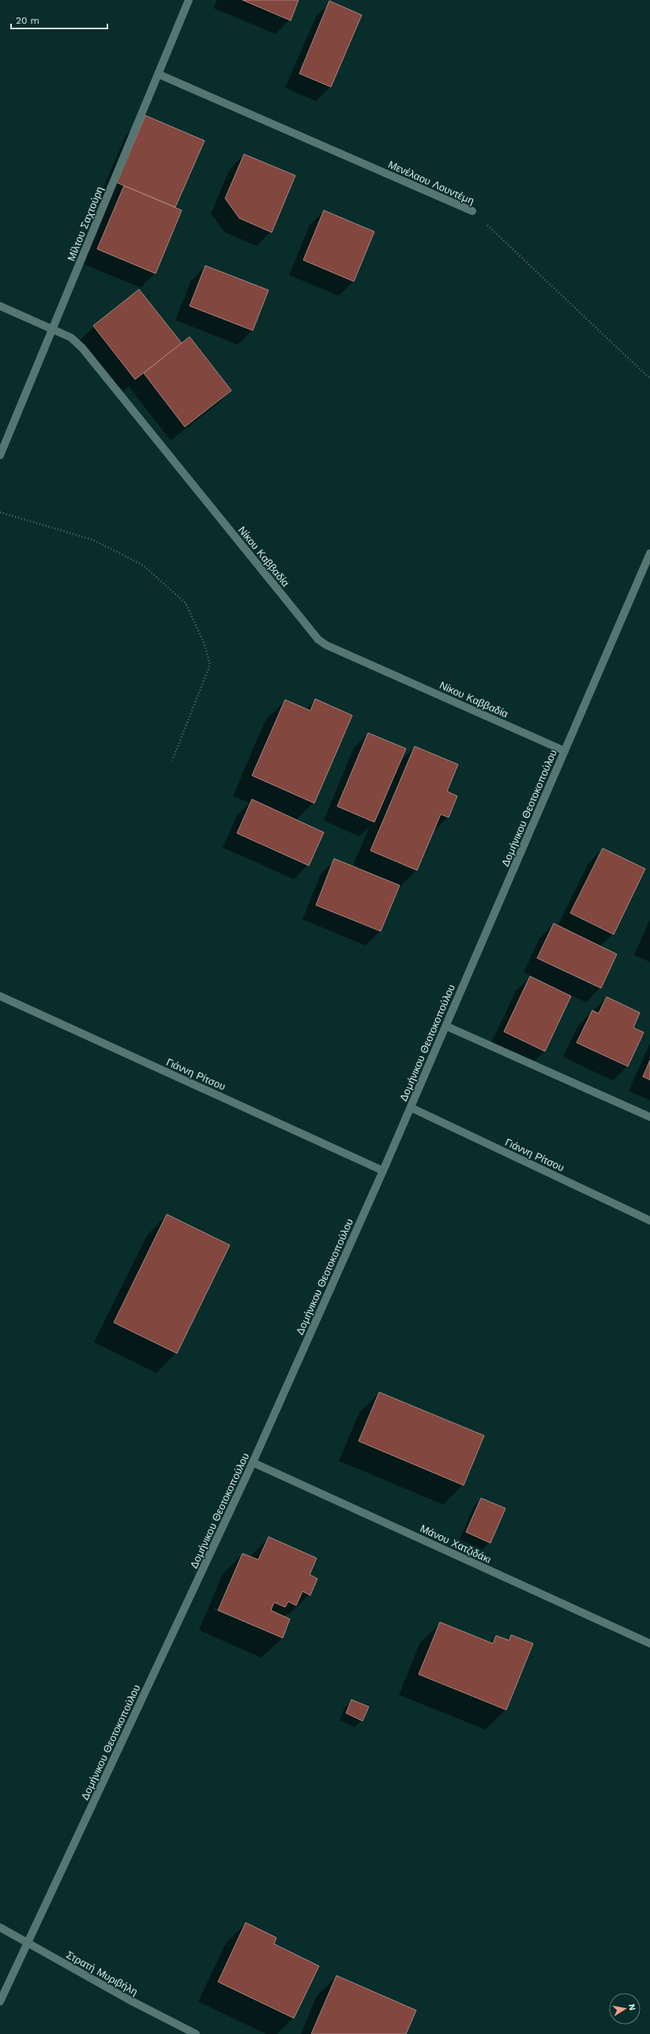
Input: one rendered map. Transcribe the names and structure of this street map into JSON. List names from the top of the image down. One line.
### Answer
{"streets":{"street":["Μενέλαου Λουντέμη","Μίλτου Σαχτούρη","Νίκου Καββαδία","Δομήνικου Θεοτοκοπούλου","Γιάννη Ρίτσου","Μάνου Χατζιδάκι","Στρατή Μυριβήλη"]},"crossings":[["Μενέλαου Λουντέμη","Μίλτου Σαχτούρη"],["Μίλτου Σαχτούρη","Νίκου Καββαδία"],["Νίκου Καββαδία","Δομήνικου Θεοτοκοπούλου"],["Δομήνικου Θεοτοκοπούλου","Γιάννη Ρίτσου"],["Δομήνικου Θεοτοκοπούλου","Μάνου Χατζιδάκι"],["Δομήνικου Θεοτοκοπούλου","Στρατή Μυριβήλη"]],"scale_bar":"20 m","north":"right"}
